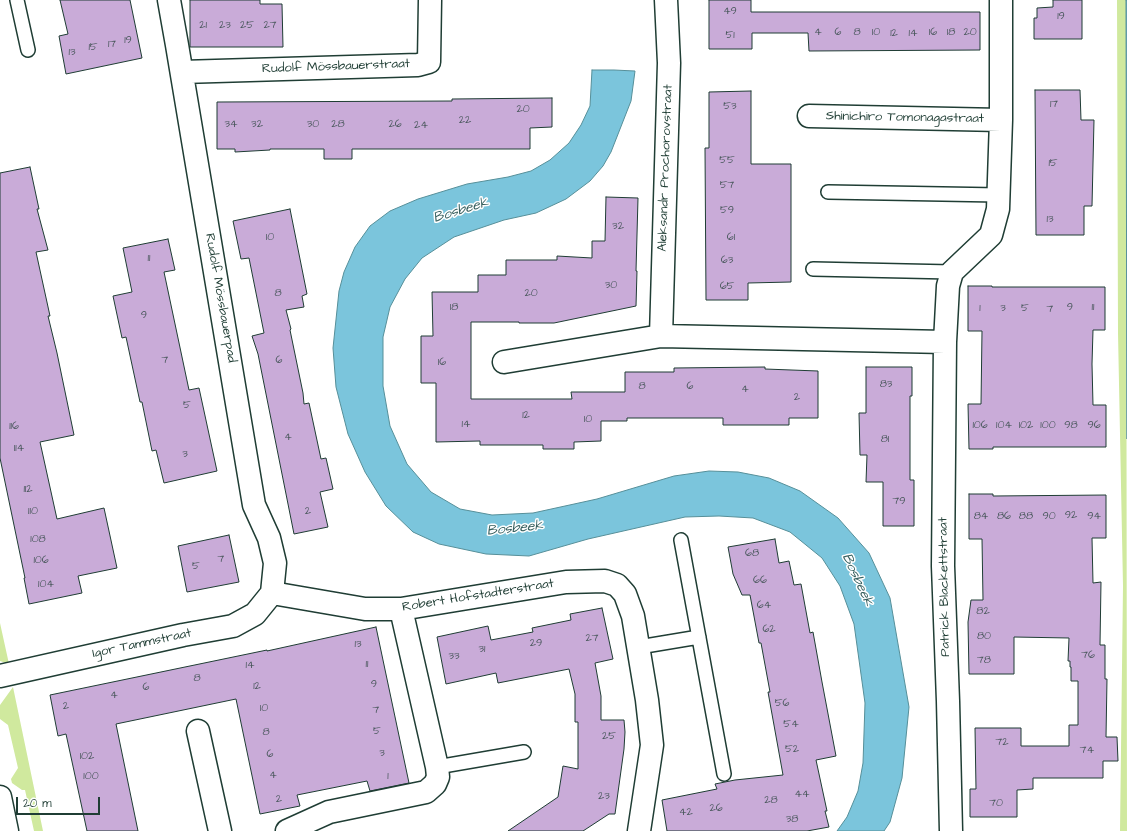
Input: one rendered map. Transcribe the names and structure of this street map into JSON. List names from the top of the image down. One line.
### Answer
{"streets":{"street":["Rudolf Mössbauerstraat","Shinichiro Tomonagastraat","Aleksandr Prochorovstraat","Rudolf Mössbauerpad","Patrick Blackettstraat","Robert Hofstadterstraat","Igor Tammstraat"]},"crossings":[["Rudolf Mössbauerstraat","Rudolf Mössbauerpad"],["Rudolf Mössbauerpad","Robert Hofstadterstraat"],["Rudolf Mössbauerpad","Igor Tammstraat"],["Robert Hofstadterstraat","Igor Tammstraat"]],"water":["Bosbeek"],"house_numbers":["49","19","21","23","25","27","4","6","8","10","16","18","20","12","14","51","19","17","15","13","17","53","20","22","34","32","30","28","26","24","55","15","57","59","13","32","10","61","11","63","30","65","8","20","18","9","11","1","3","5","7","9","7","6","16","83","8","6","4","2","5","12","10","14","106","104","102","100","98","96","116","4","81","114","3","112","79","110","2","92","84","86","88","90","94","108","68","7","106","5","66","104","64","82","62","80","27","29","13","31","76","33","78","11","14","8","9","12","6","4","56","2","10","7","54","5","8","25","72","52","74","3","6","102","4","100","1","44","23","2","28","70","26","42","38"],"scale_bar":"20 m"}
